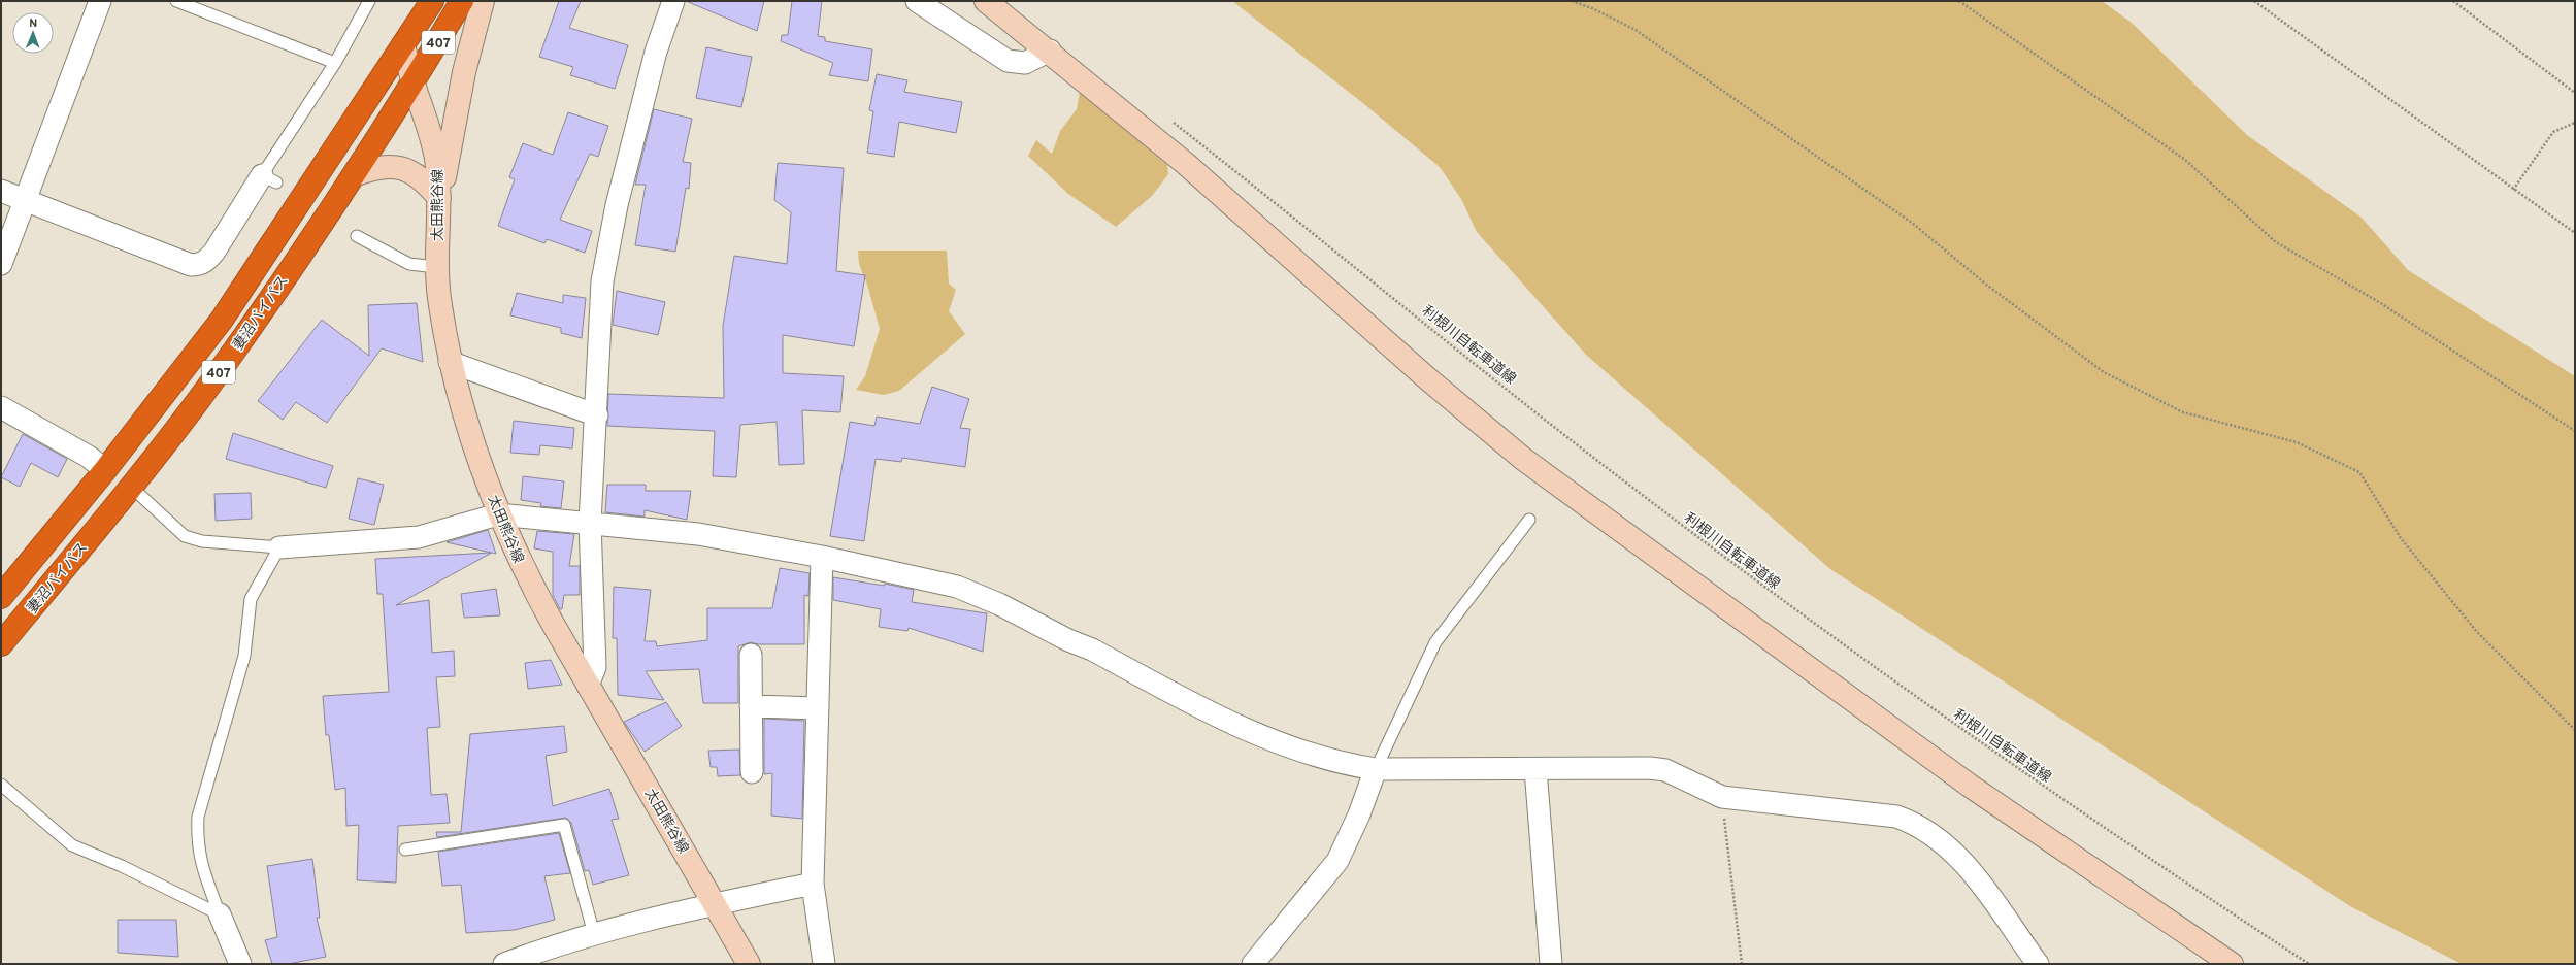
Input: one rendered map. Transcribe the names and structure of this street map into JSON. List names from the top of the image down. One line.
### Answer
{"streets":{"highway":["407","妻沼バイパス"],"street":["太田熊谷線"],"path":["利根川自転車道線"]},"crossings":[["太田熊谷線","妻沼バイパス"]],"north":"top"}
